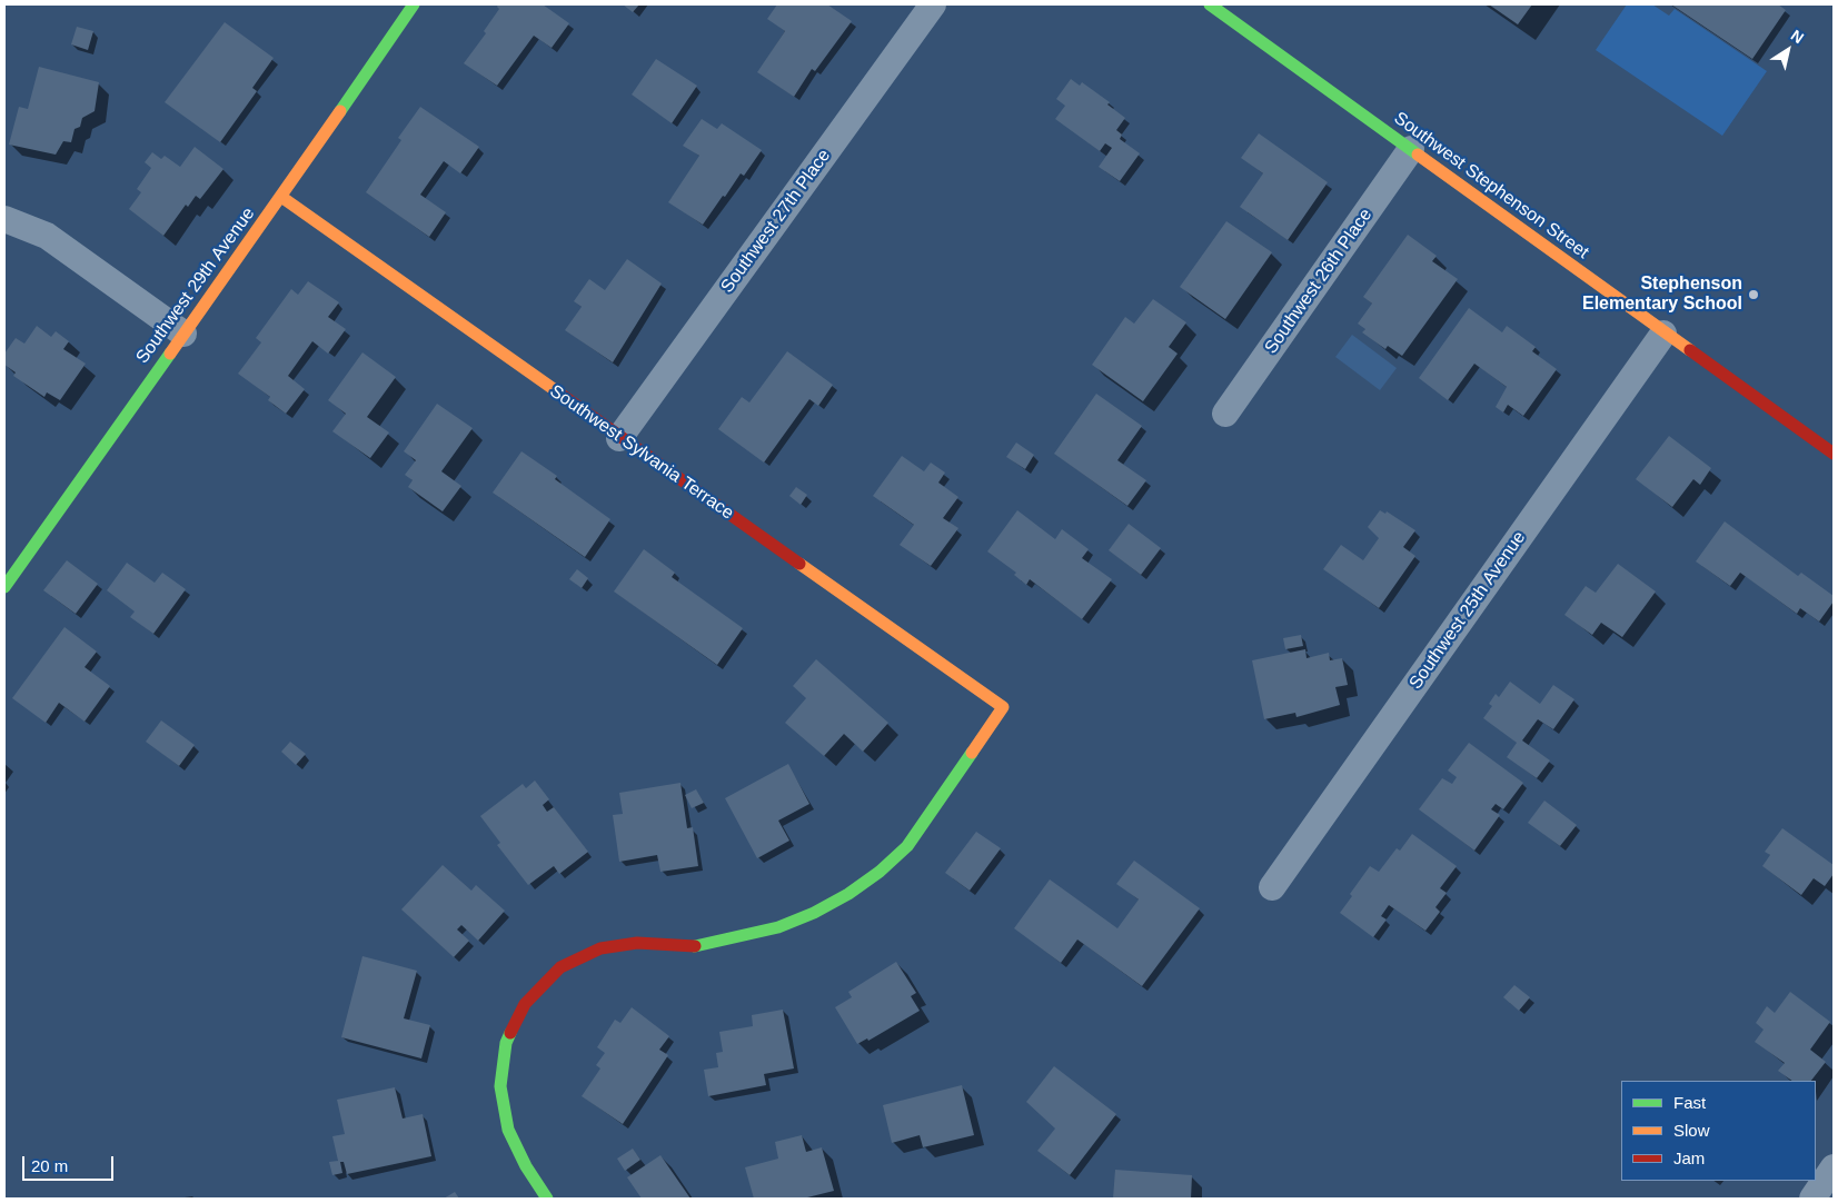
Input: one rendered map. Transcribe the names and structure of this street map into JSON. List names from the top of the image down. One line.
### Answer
{"streets":{"street":["Southwest Stephenson Street","Southwest 27th Place","Southwest 26th Place","Southwest 29th Avenue","Southwest Sylvania Terrace","Southwest 25th Avenue"]},"crossings":[["Southwest Stephenson Street","Southwest 26th Place"],["Southwest Stephenson Street","Southwest 25th Avenue"],["Southwest 27th Place","Southwest Sylvania Terrace"],["Southwest 29th Avenue","Southwest Sylvania Terrace"]],"places":["Stephenson Elementary School"],"legend":["Fast","Slow","Jam"],"scale_bar":"20 m","north":"top right"}
